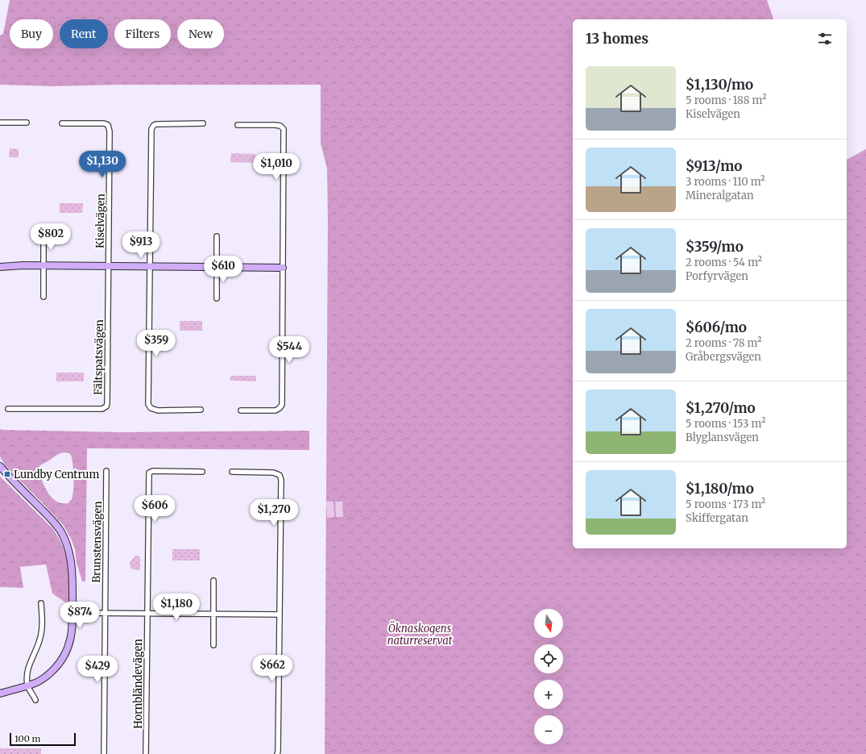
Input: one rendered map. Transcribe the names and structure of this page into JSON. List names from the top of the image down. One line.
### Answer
{"streets":{"street":["Kiselvägen","Fältspatsvägen","Brunstensvägen","Hornbländevägen"]},"crossings":[["Kiselvägen","Fältspatsvägen"]],"parks":["Öknaskogens naturreservat"],"places":{"transit":["Lundby Centrum"]},"scale_bar":"100 m","north":"bottom","page":{"chip":["Buy","Rent","Filters","New"],"heading":"13 homes","list":[{"name":"$1,130/mo","note":"5 rooms · 188 m² · Kiselvägen"},{"name":"$913/mo","note":"3 rooms · 110 m² · Mineralgatan"},{"name":"$359/mo","note":"2 rooms · 54 m² · Porfyrvägen"},{"name":"$606/mo","note":"2 rooms · 78 m² · Gråbergsvägen"},{"name":"$1,270/mo","note":"5 rooms · 153 m² · Blyglansvägen"},{"name":"$1,180/mo","note":"5 rooms · 173 m² · Skiffergatan"}],"price":["$1,130","$1,010","$802","$913","$610","$359","$544","$606","$1,270","$1,180","$874","$662","$429"],"map_buttons":["+","−"],"scale":"100 m"}}
